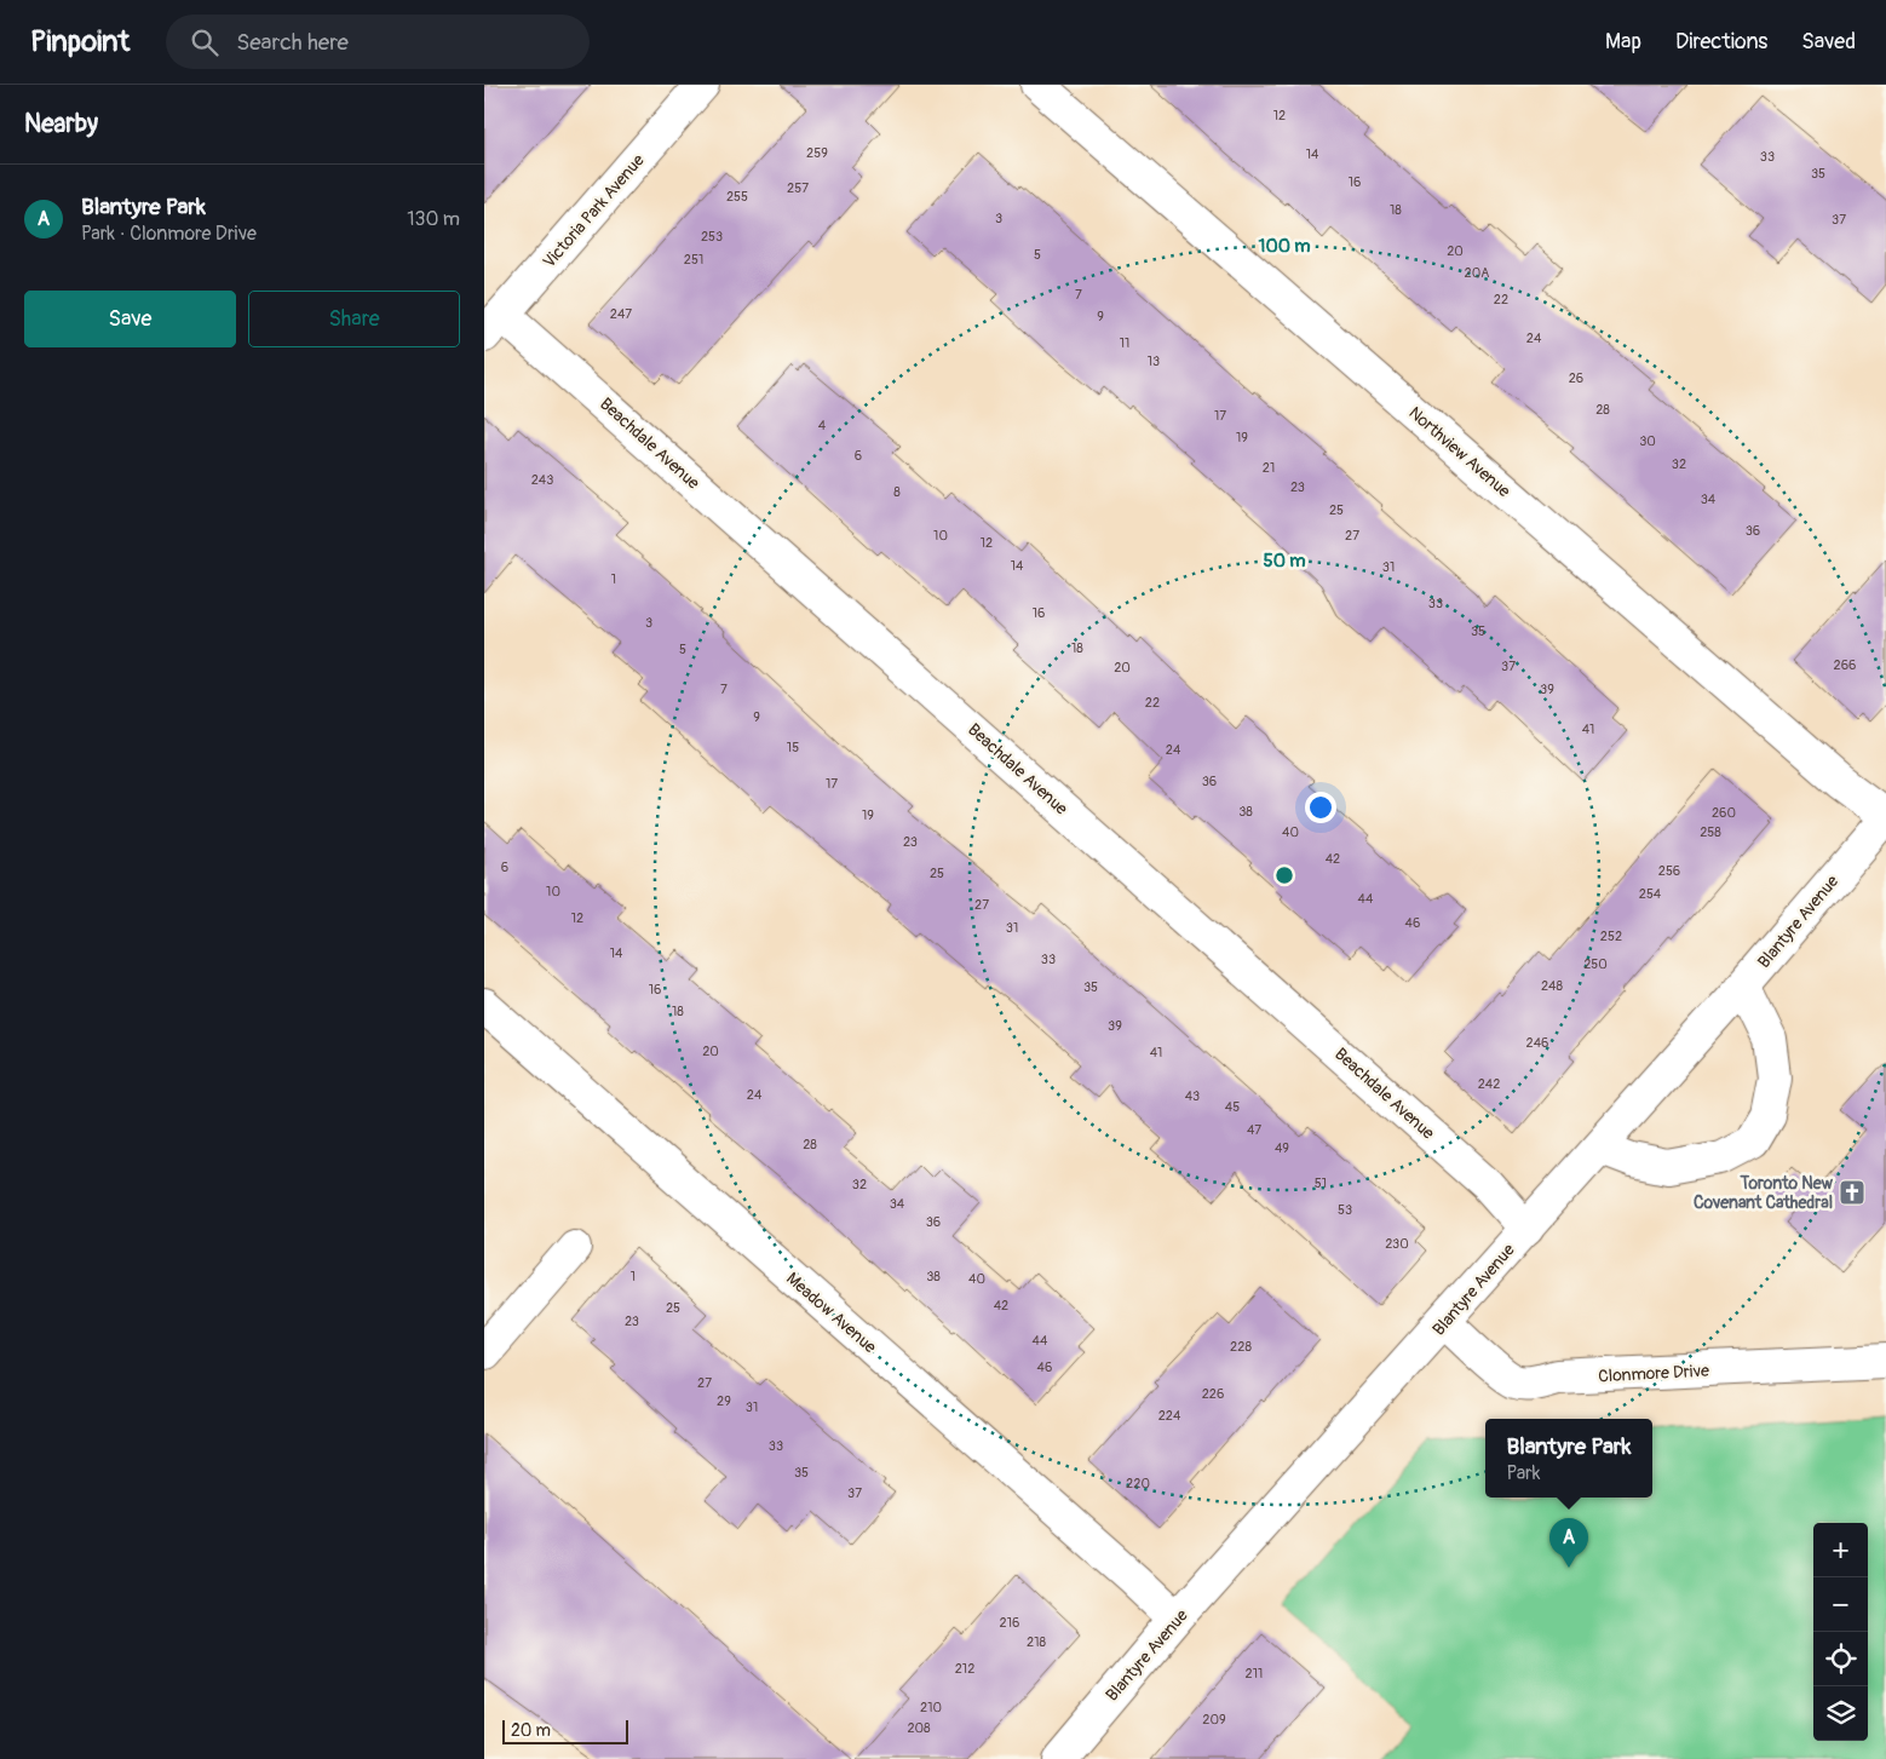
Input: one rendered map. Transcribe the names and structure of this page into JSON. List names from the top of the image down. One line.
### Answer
{"streets":{"street":["Victoria Park Avenue","Beachdale Avenue","Northview Avenue","Blantyre Avenue","Meadow Avenue","Clonmore Drive"]},"crossings":[["Victoria Park Avenue","Beachdale Avenue"],["Beachdale Avenue","Blantyre Avenue"],["Northview Avenue","Blantyre Avenue"],["Blantyre Avenue","Meadow Avenue"],["Blantyre Avenue","Clonmore Drive"]],"places":{"church":["Toronto New Covenant Cathedral"]},"house_numbers":["12","259","14","33","35","16","257","255","18","3","37","253","20","5","251","20A","7","22","247","9","24","11","13","26","28","17","4","19","30","6","32","21","243","23","8","34","25","36","10","27","12","14","31","1","33","16","3","35","18","5","266","37","20","7","39","22","9","41","15","24","36","17","38","260","19","40","258","23","42","6","256","25","10","254","44","27","12","46","31","252","14","33","250","248","35","16","18","39","246","20","41","242","24","43","45","47","28","49","51","32","34","53","36","230","1","38","40","42","25","23","44","228","46","27","226","29","31","224","33","35","220","37","216","218","212","211","210","209","208"],"scale_bar":"20 m","page":{"header":"Pinpoint","search":"Search here","nav":["Map","Directions","Saved"],"heading":"Nearby","list":[{"mark":"A","name":"Blantyre Park","note":"Park · Clonmore Drive","value":"130 m"}],"buttons":["Save","Share"],"popup":["Blantyre Park","Park"],"pins":"A","map_buttons":["+","−"],"scale":"20 m"},"rings":["100 m","50 m"]}
